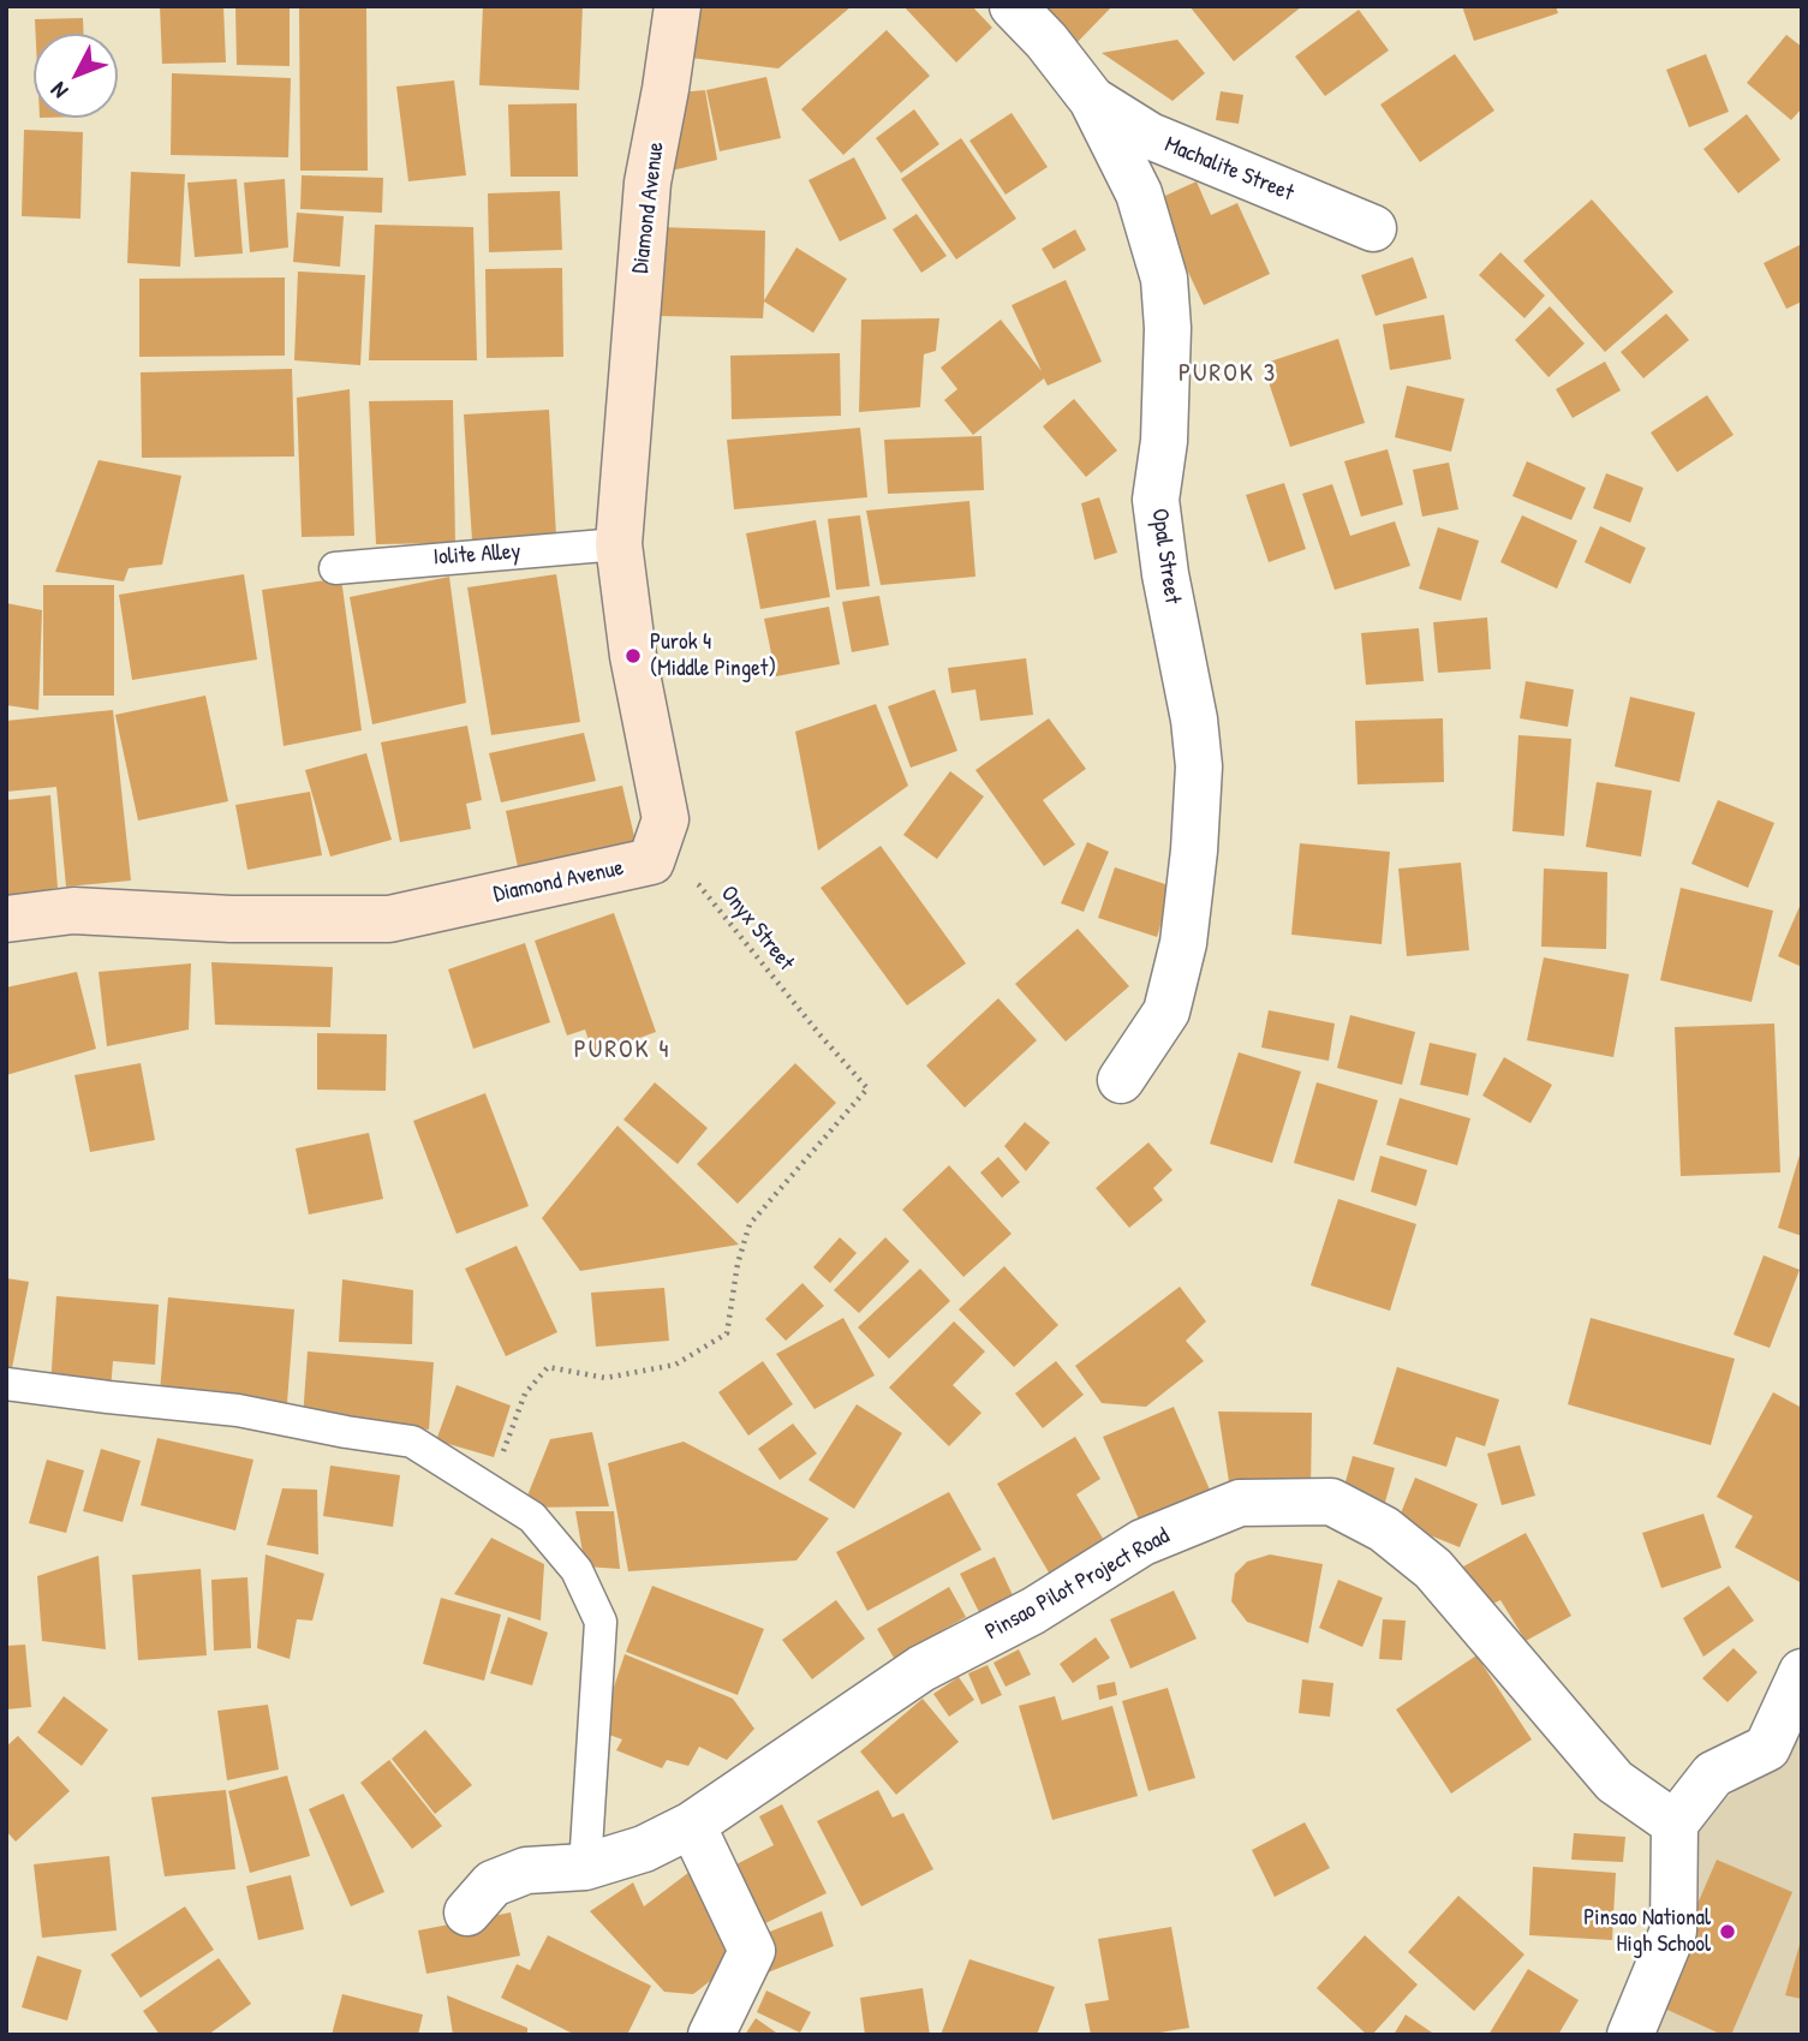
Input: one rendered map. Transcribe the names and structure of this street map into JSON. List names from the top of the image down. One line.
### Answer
{"streets":{"street":["Machalite Street","Diamond Avenue","Opal Street","Pinsao Pilot Project Road"],"lane":["Iolite Alley"],"path":["Onyx Street"]},"crossings":[["Machalite Street","Opal Street"],["Diamond Avenue","Iolite Alley"],["Diamond Avenue","Onyx Street"]],"districts":["PUROK 3","PUROK 4"],"places":["Purok 4 (Middle Pinget)","Pinsao National High School"],"north":"bottom left"}
